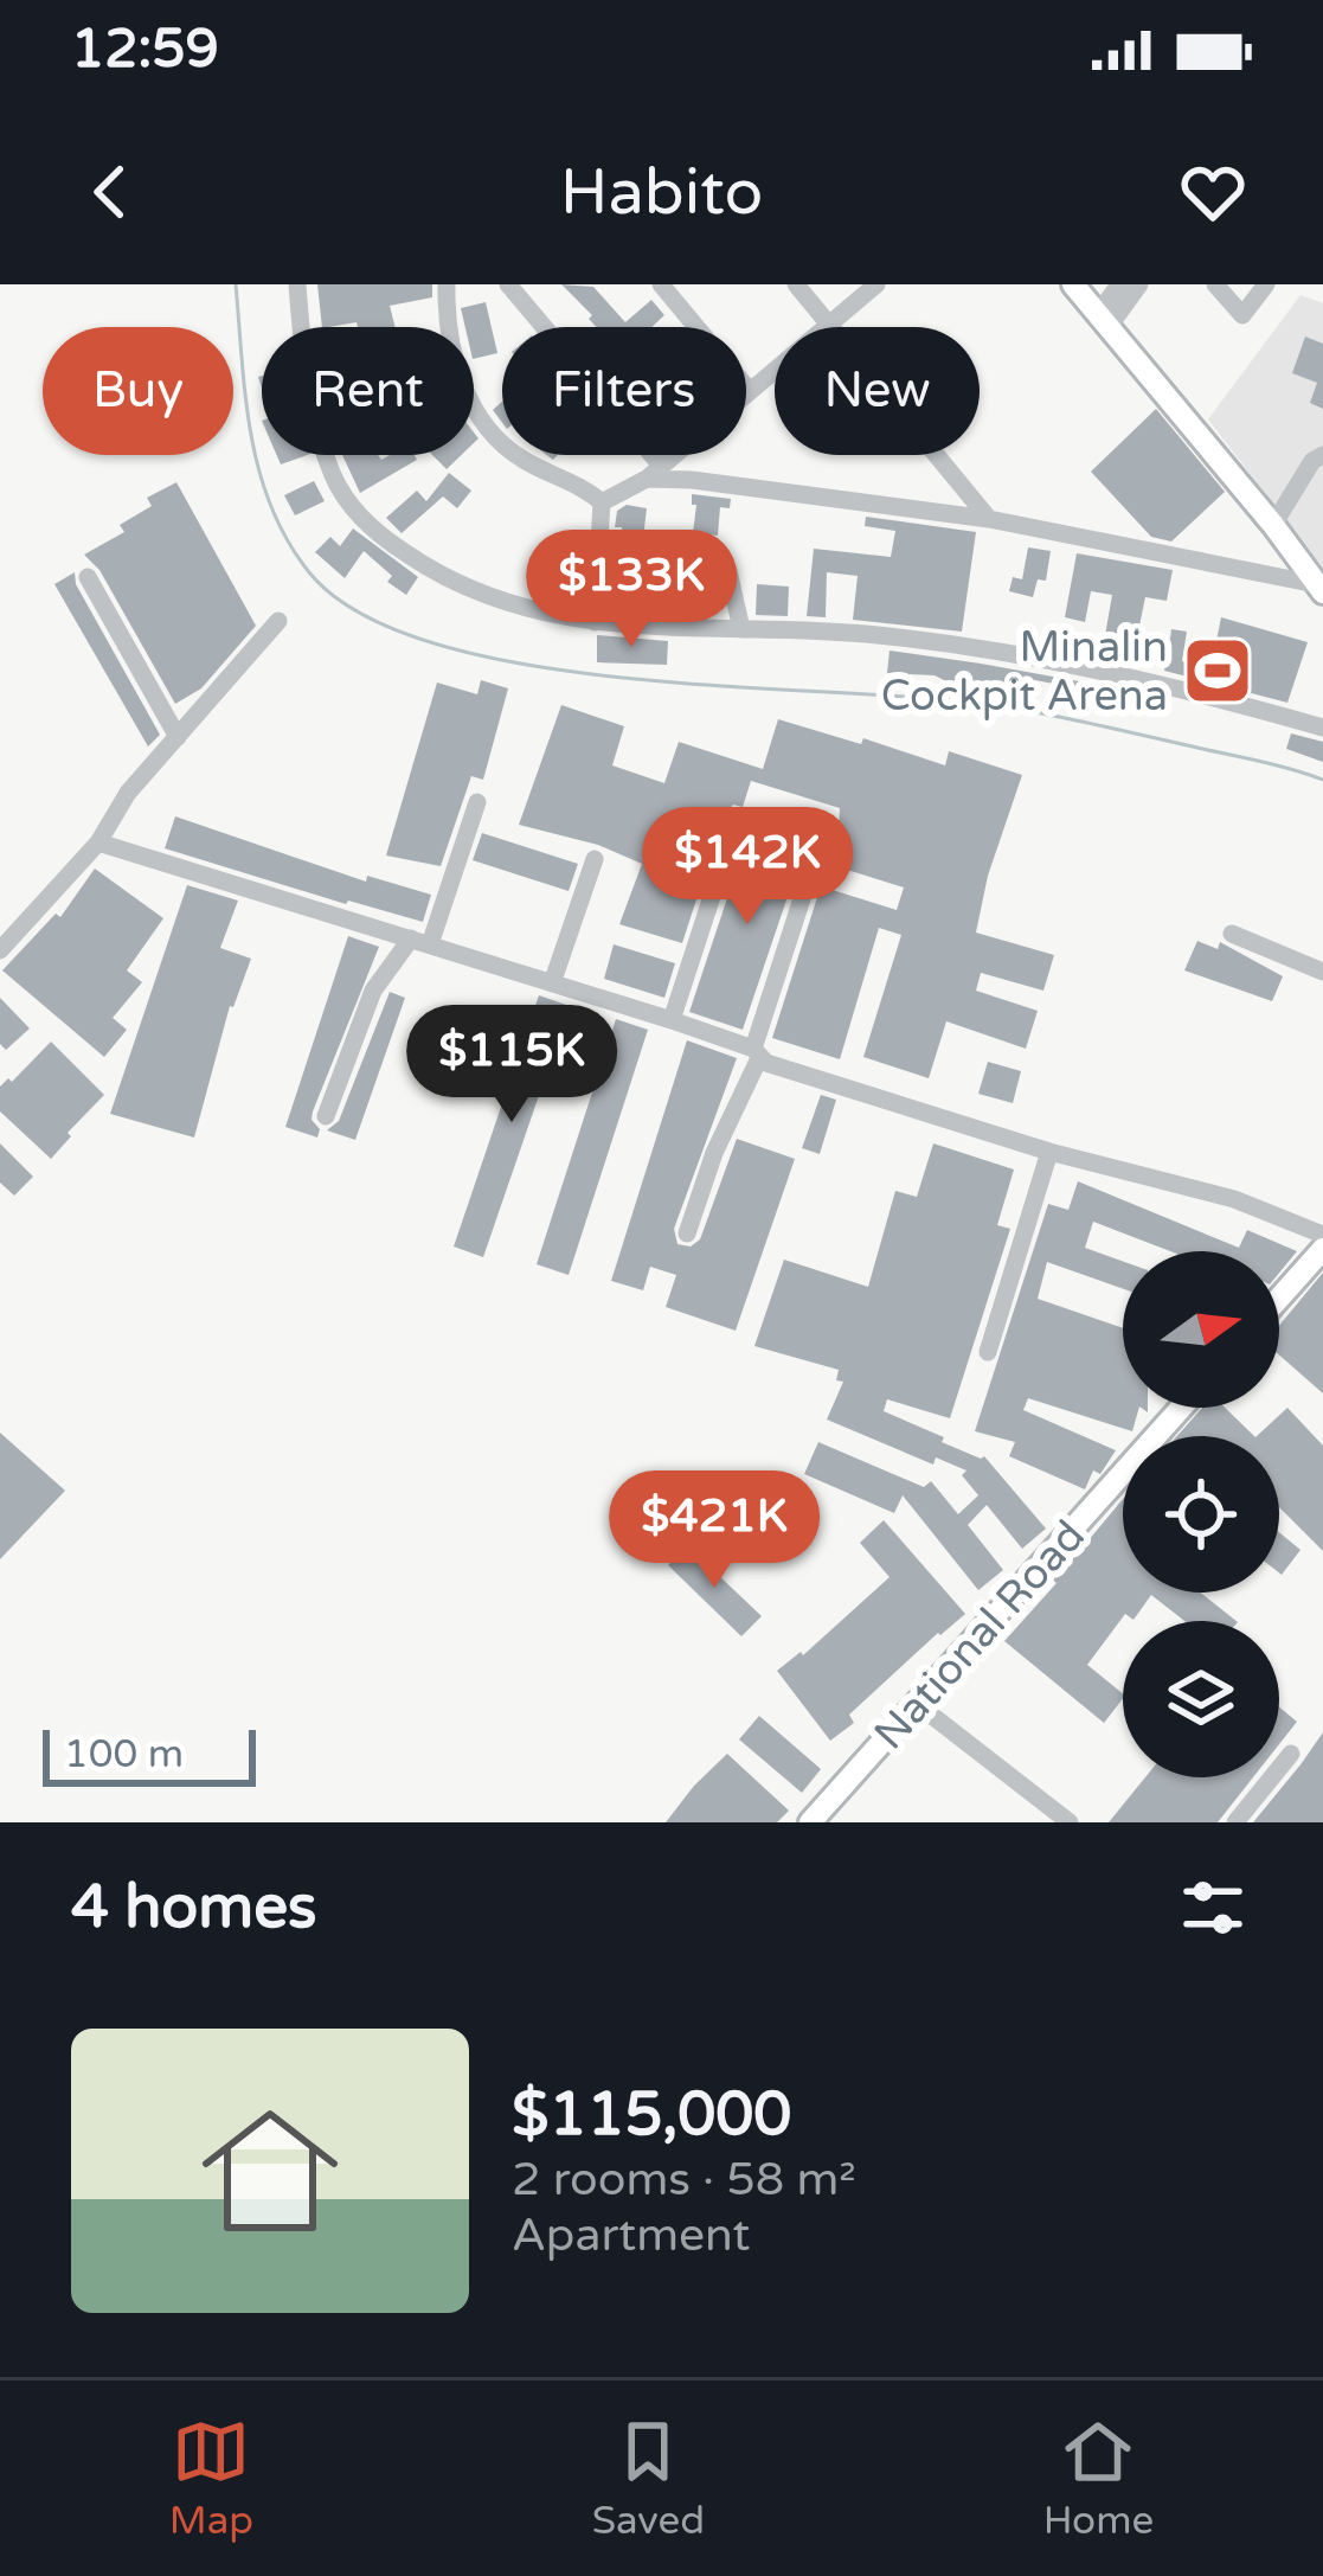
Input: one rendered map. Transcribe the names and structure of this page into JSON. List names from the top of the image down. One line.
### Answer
{"streets":{"main road":["National Road"]},"places":{"sports":["Minalin Cockpit Arena"]},"scale_bar":"100 m","north":"right","page":{"status":"12:59","header":"Habito","chip":["Buy","Rent","Filters","New"],"price":["$133K","$142K","$115K","$421K"],"scale":"100 m","heading":"4 homes","list":[{"name":"$115,000","note":"2 rooms · 58 m² · Apartment"}],"tabs":["Map","Saved","Home"]}}
